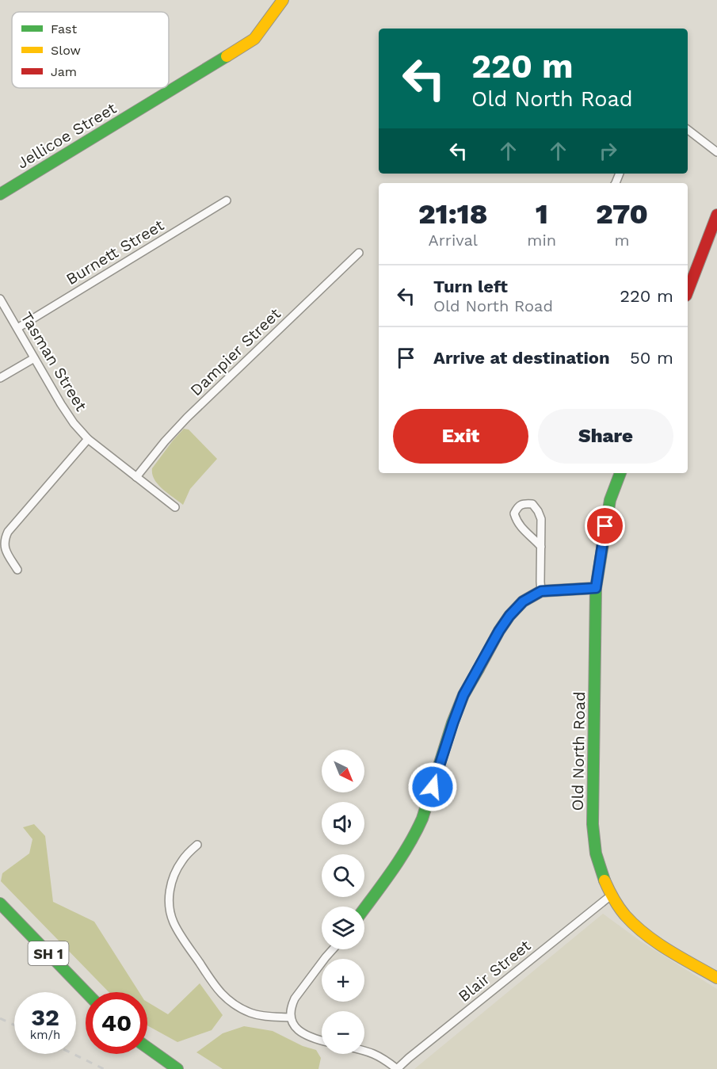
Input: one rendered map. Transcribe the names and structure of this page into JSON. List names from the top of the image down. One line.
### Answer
{"streets":{"main road":["Jellicoe Street","Old North Road","SH 1"],"street":["Burnett Street","Dampier Street","Tasman Street","Blair Street"]},"crossings":[["Burnett Street","Tasman Street"],["Dampier Street","Tasman Street"],["Old North Road","Blair Street"]],"legend":["Fast","Slow","Jam"],"north":"bottom right","page":{"turn":["220 m","Old North Road"],"eta":["21:18","Arrival","1","min","270","m"],"list":[{"name":"Turn left","note":"Old North Road","value":"220 m"},{"name":"Arrive at destination","value":"50 m"}],"buttons":["Exit","Share"],"map_buttons":["+","−"],"speed":"32 km/h","limit":"40"}}
